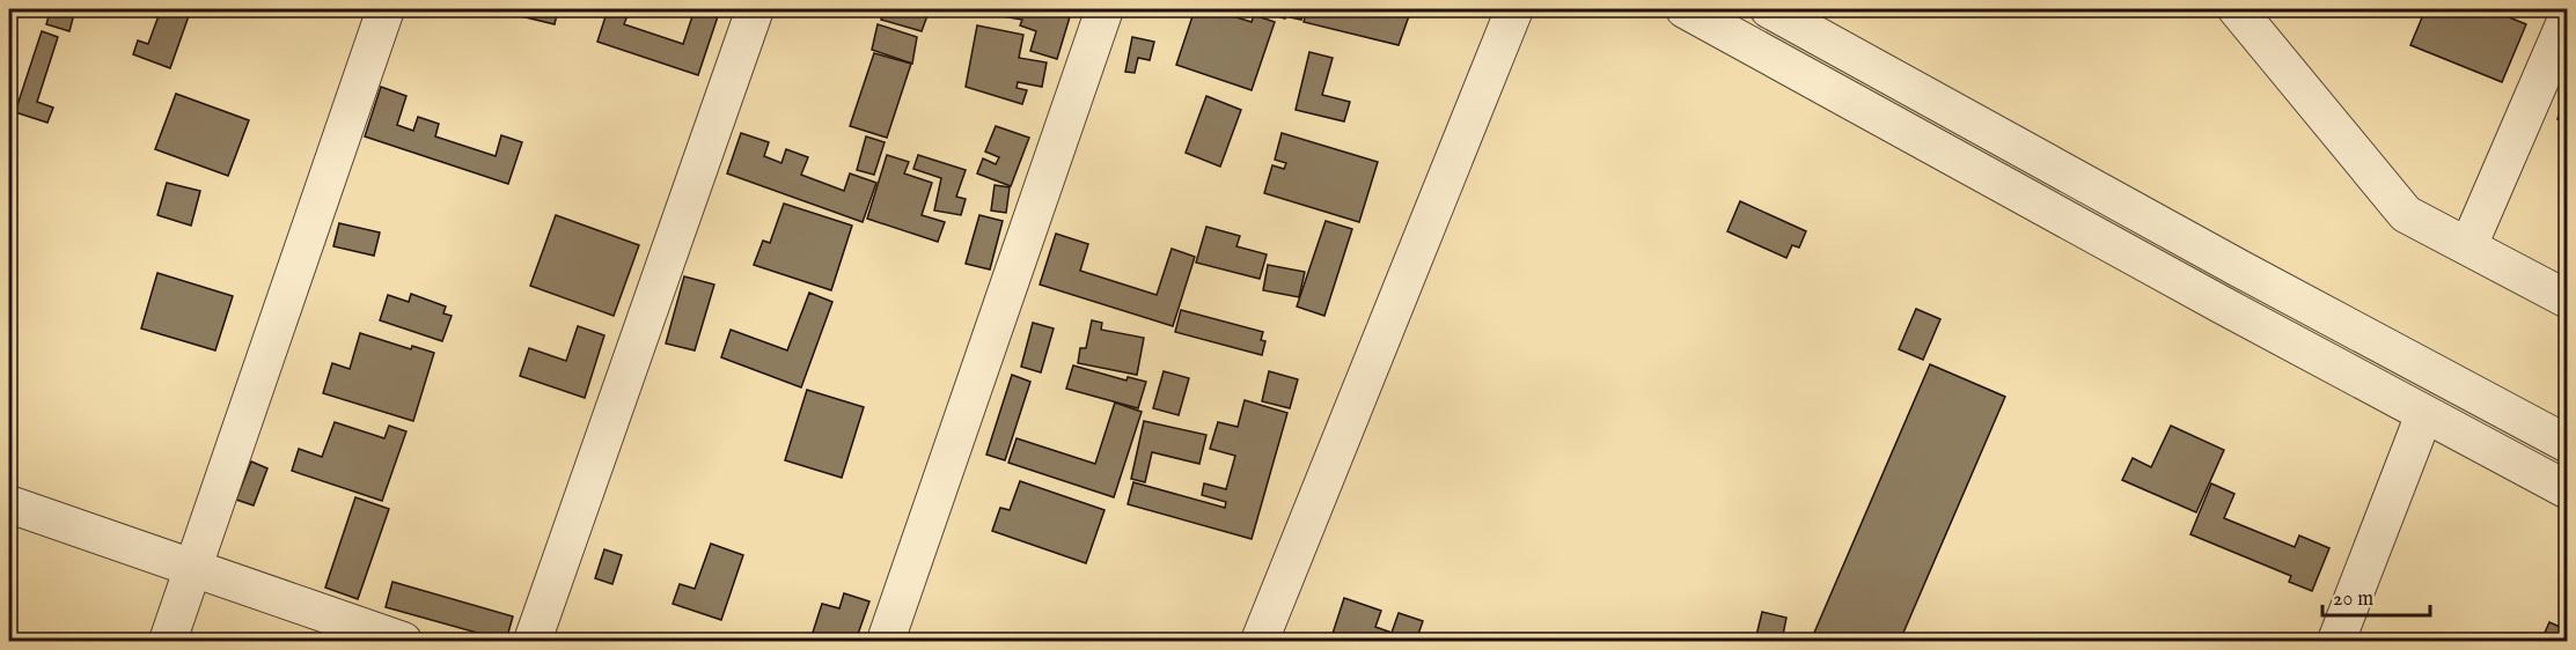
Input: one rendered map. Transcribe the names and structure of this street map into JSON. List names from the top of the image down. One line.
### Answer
{"scale_bar":"20 m"}
